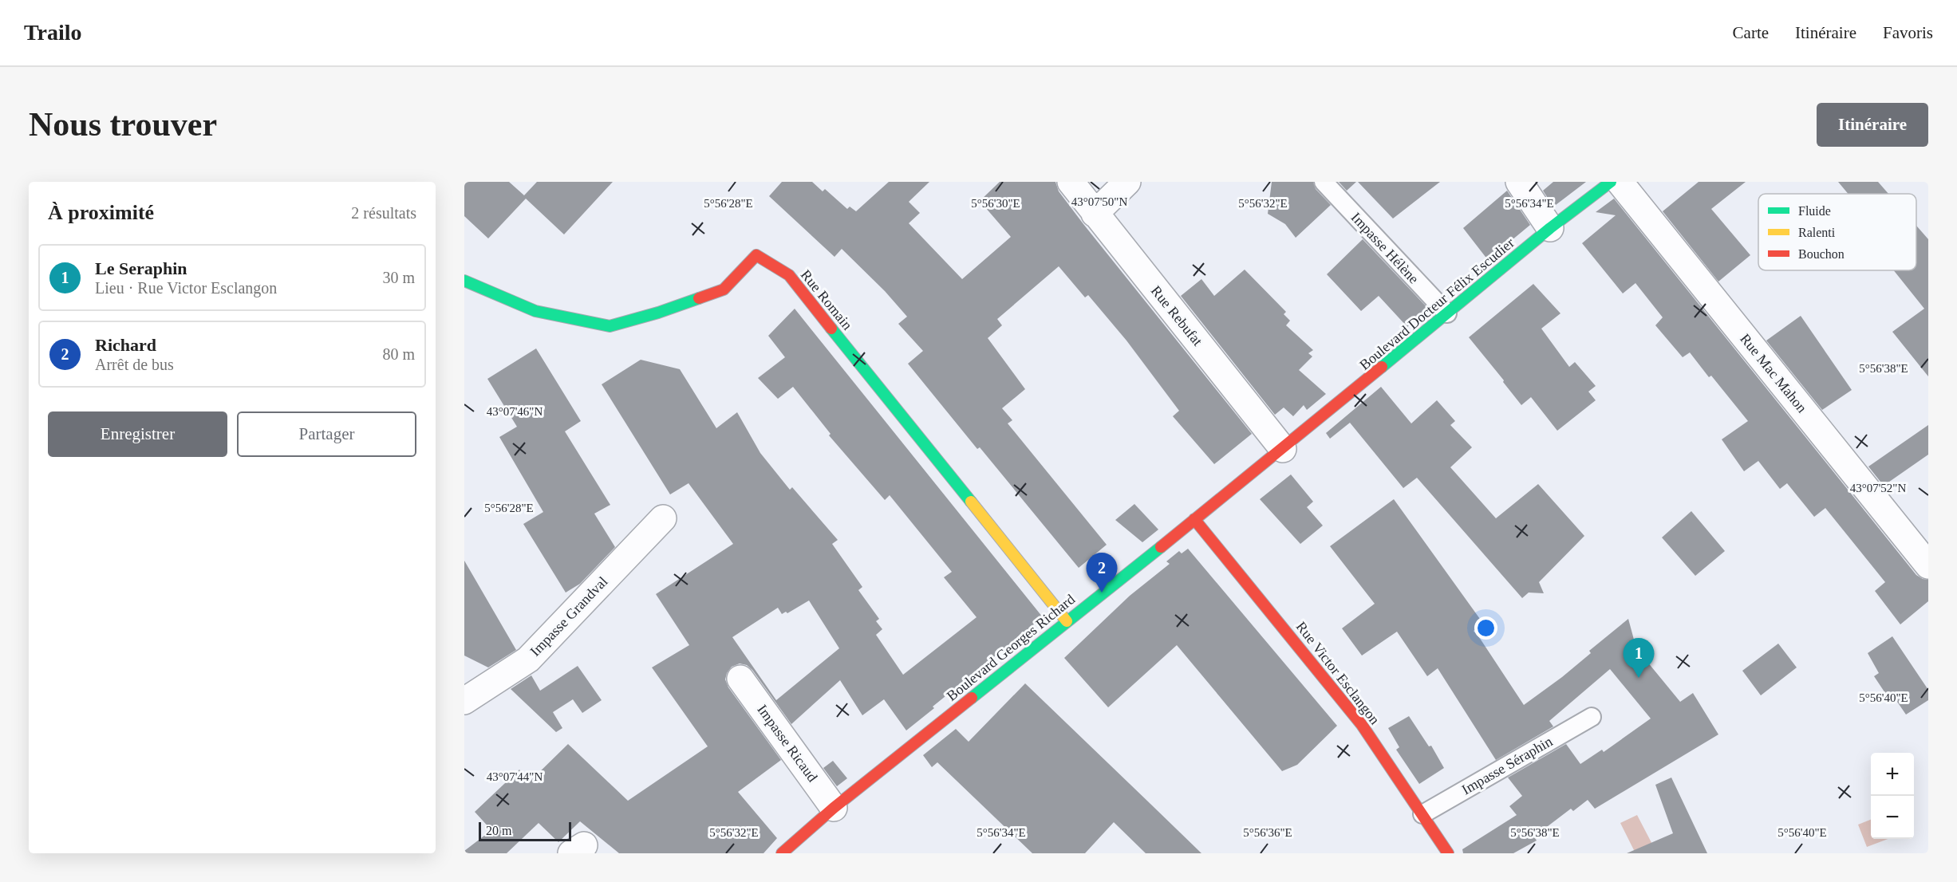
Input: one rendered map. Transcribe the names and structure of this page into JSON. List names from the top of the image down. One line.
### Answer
{"streets":{"street":["Rue Romain","Boulevard Docteur Félix Escudier","Rue Rebufat","Rue Mac Mahon","Impasse Grandval","Boulevard Georges Richard","Rue Victor Esclangon","Impasse Ricaud"],"lane":["Impasse Hélène","Impasse Séraphin"]},"crossings":[["Impasse Hélène","Boulevard Docteur Félix Escudier"],["Rue Romain","Boulevard Georges Richard"],["Boulevard Docteur Félix Escudier","Rue Rebufat"],["Boulevard Docteur Félix Escudier","Boulevard Georges Richard"],["Rue Rebufat","Boulevard Georges Richard"],["Boulevard Georges Richard","Rue Victor Esclangon"],["Boulevard Georges Richard","Impasse Ricaud"],["Rue Victor Esclangon","Impasse Séraphin"]],"legend":["Fluide","Ralenti","Bouchon"],"scale_bar":"20 m","page":{"header":"Trailo","nav":["Carte","Itinéraire","Favoris"],"buttons":["Itinéraire",["Enregistrer","Partager"]],"title":"Nous trouver","heading":["À proximité","2 résultats"],"list":[{"mark":"1","name":"Le Seraphin","note":"Lieu · Rue Victor Esclangon","value":"30 m"},{"mark":"2","name":"Richard","note":"Arrêt de bus","value":"80 m"}],"pins":["2","1"],"map_buttons":["+","−"],"scale":"20 m"},"coordinates":["43°07'50\"N","5°56'28\"E","5°56'30\"E","5°56'34\"E","5°56'32\"E","5°56'38\"E","43°07'46\"N","43°07'52\"N","5°56'40\"E","43°07'44\"N","5°56'36\"E"]}
